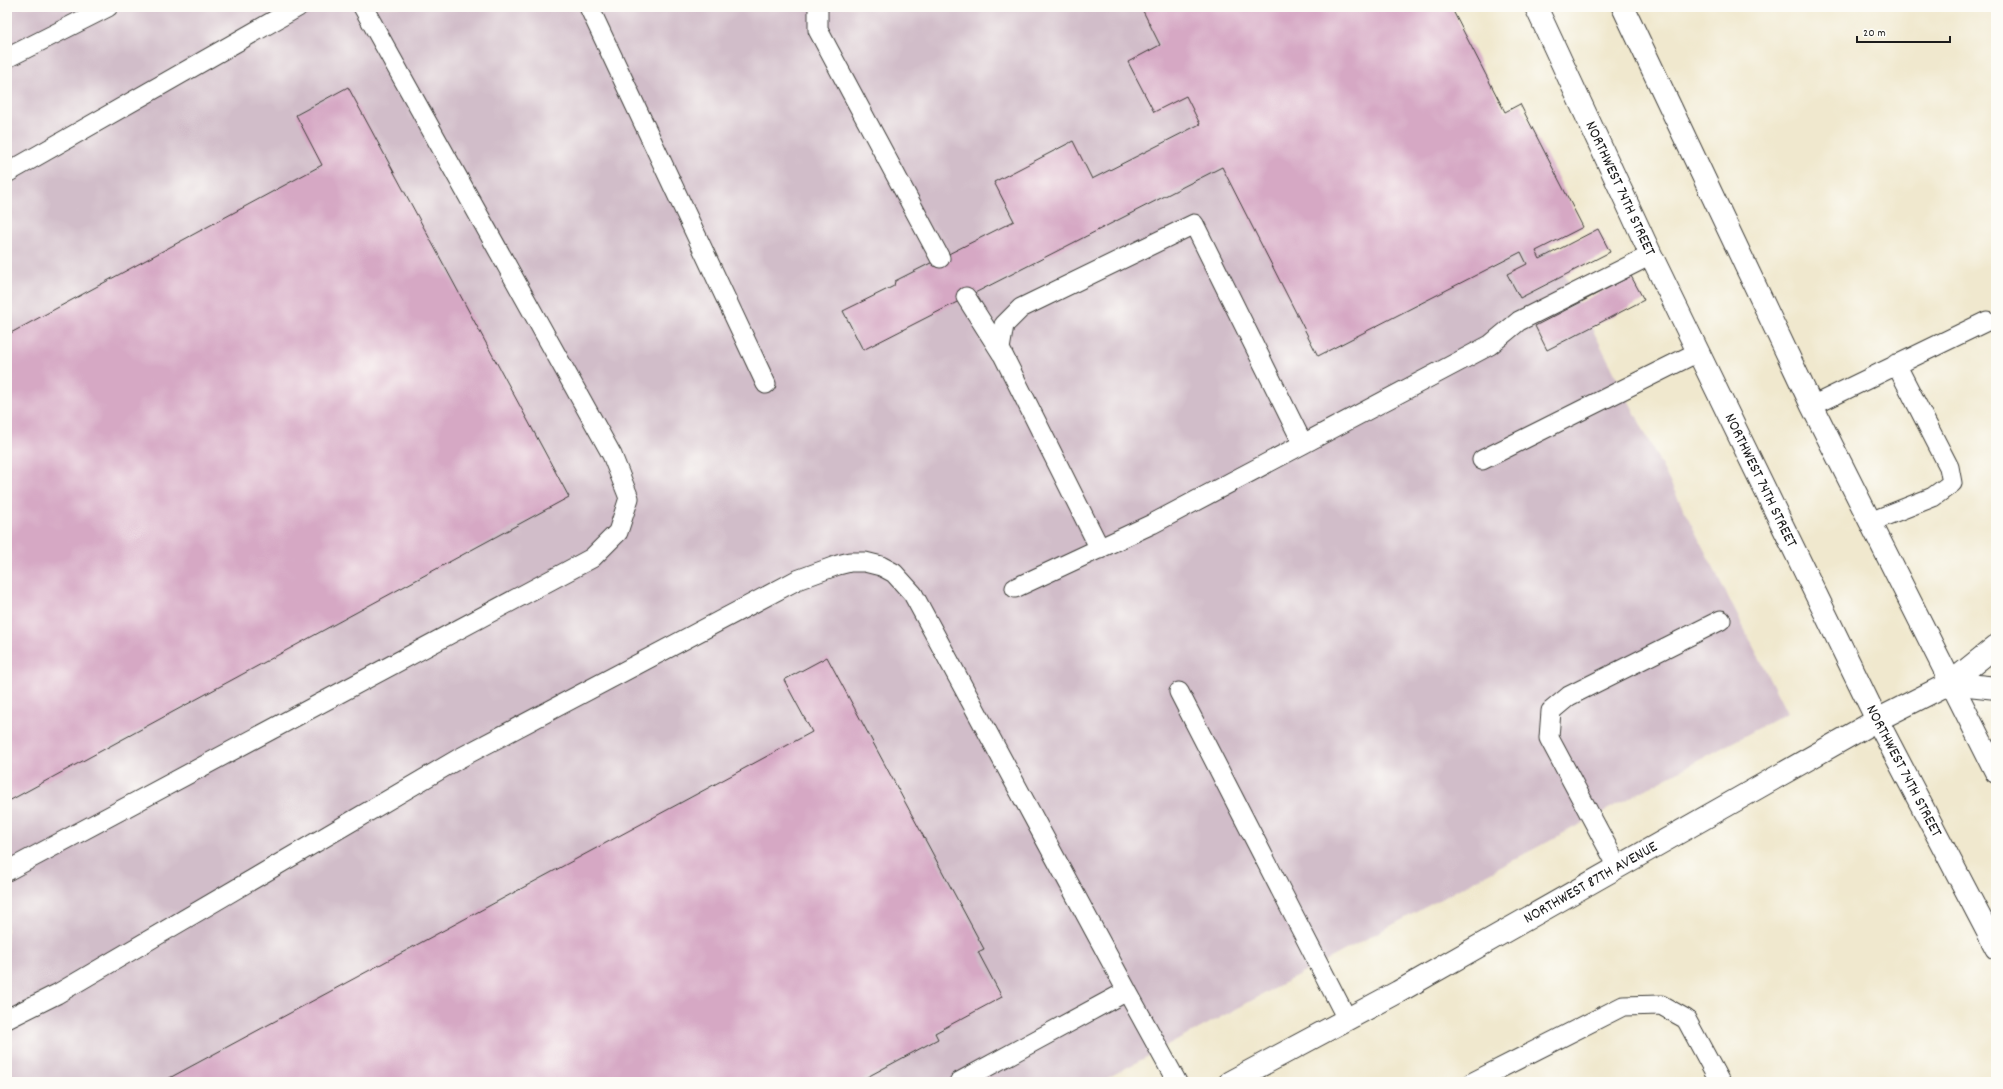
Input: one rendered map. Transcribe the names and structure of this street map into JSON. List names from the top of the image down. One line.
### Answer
{"streets":{"main road":["NORTHWEST 74TH STREET","NORTHWEST 87TH AVENUE"]},"crossings":[["NORTHWEST 74TH STREET","NORTHWEST 87TH AVENUE"]],"scale_bar":"20 m"}
